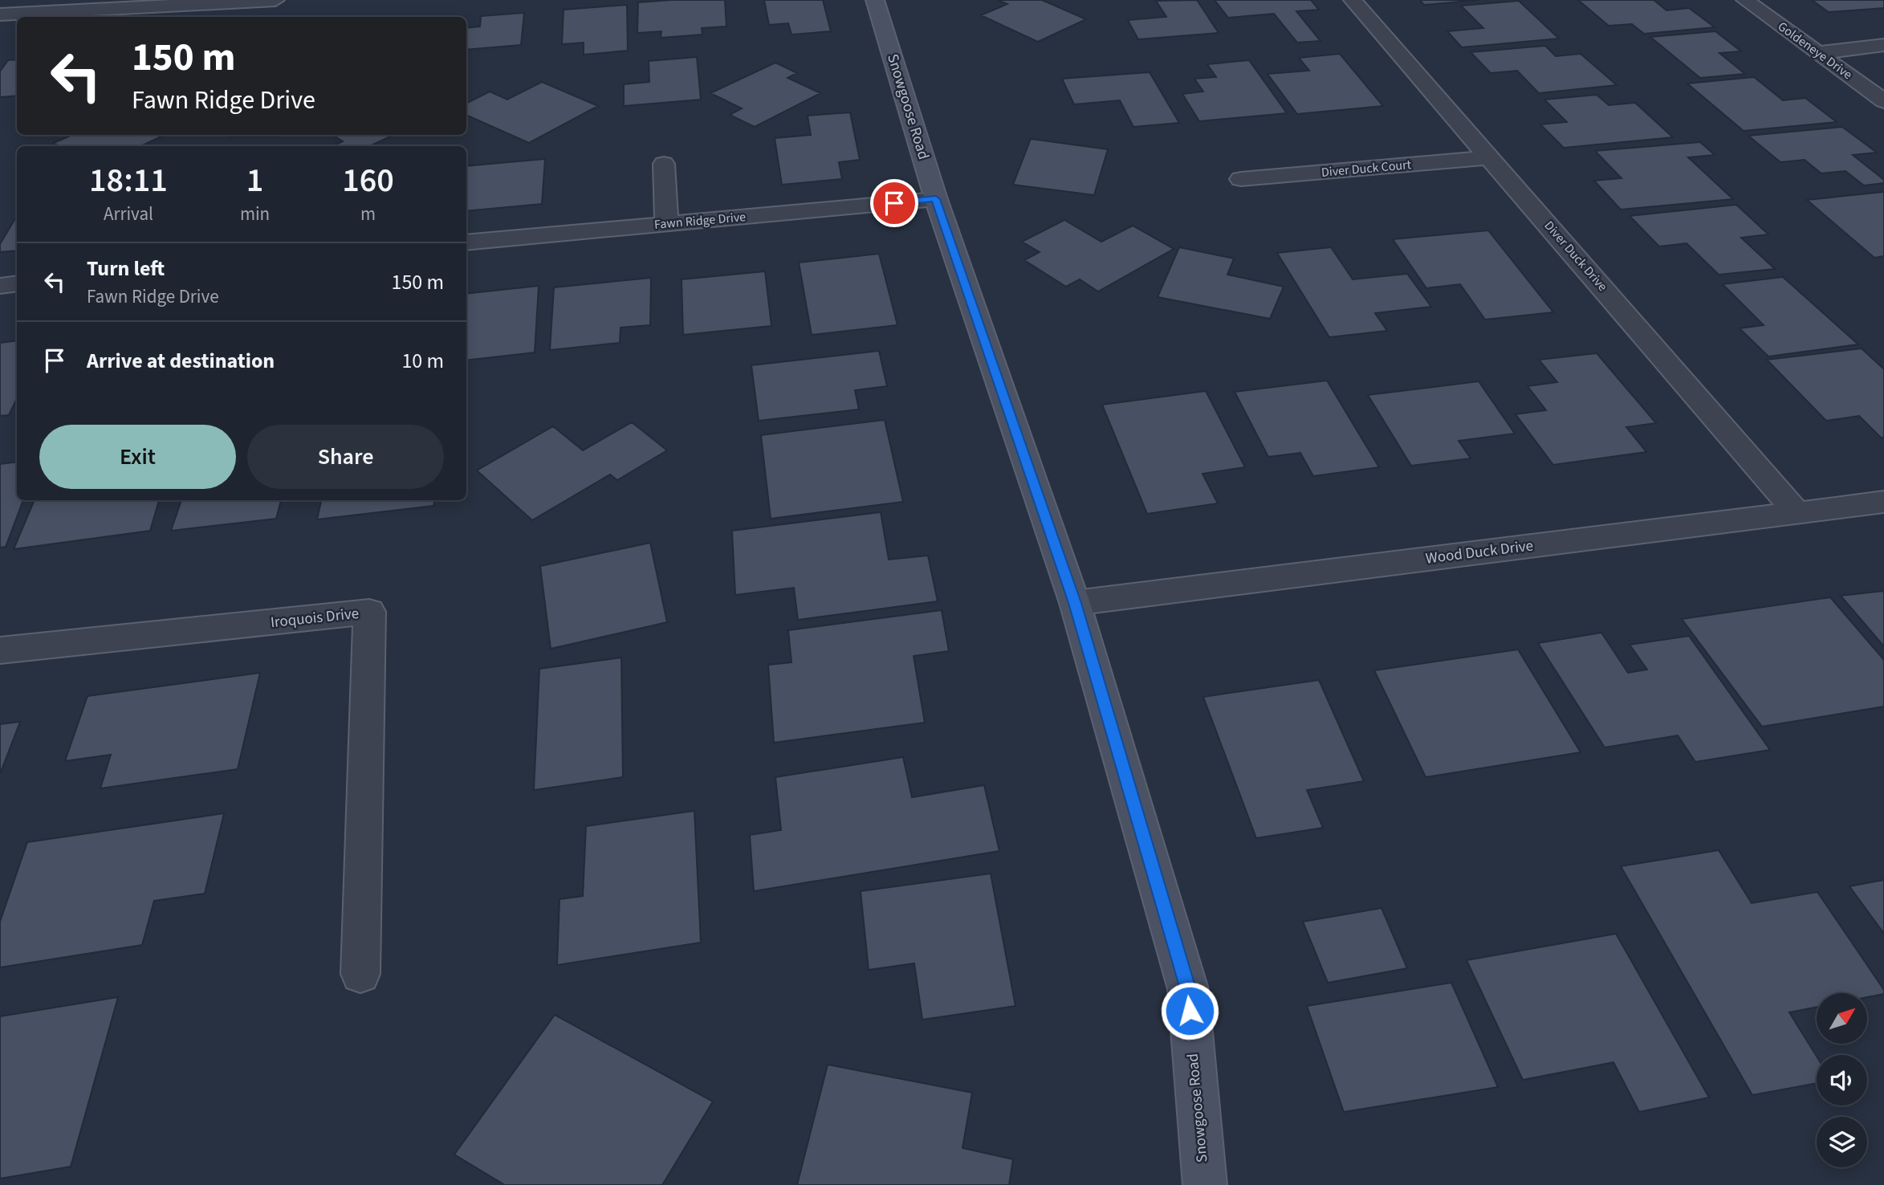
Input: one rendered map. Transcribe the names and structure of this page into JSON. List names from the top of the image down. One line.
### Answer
{"streets":{"street":["Goldeneye Drive","Snowgoose Road","Diver Duck Court","Fawn Ridge Drive","Diver Duck Drive","Wood Duck Drive","Iroquois Drive"]},"crossings":[["Snowgoose Road","Fawn Ridge Drive"],["Snowgoose Road","Wood Duck Drive"],["Diver Duck Court","Diver Duck Drive"],["Diver Duck Drive","Wood Duck Drive"]],"north":"top right","page":{"turn":["150 m","Fawn Ridge Drive"],"eta":["18:11","Arrival","1","min","160","m"],"list":[{"name":"Turn left","note":"Fawn Ridge Drive","value":"150 m"},{"name":"Arrive at destination","value":"10 m"}],"buttons":["Exit","Share"]}}
